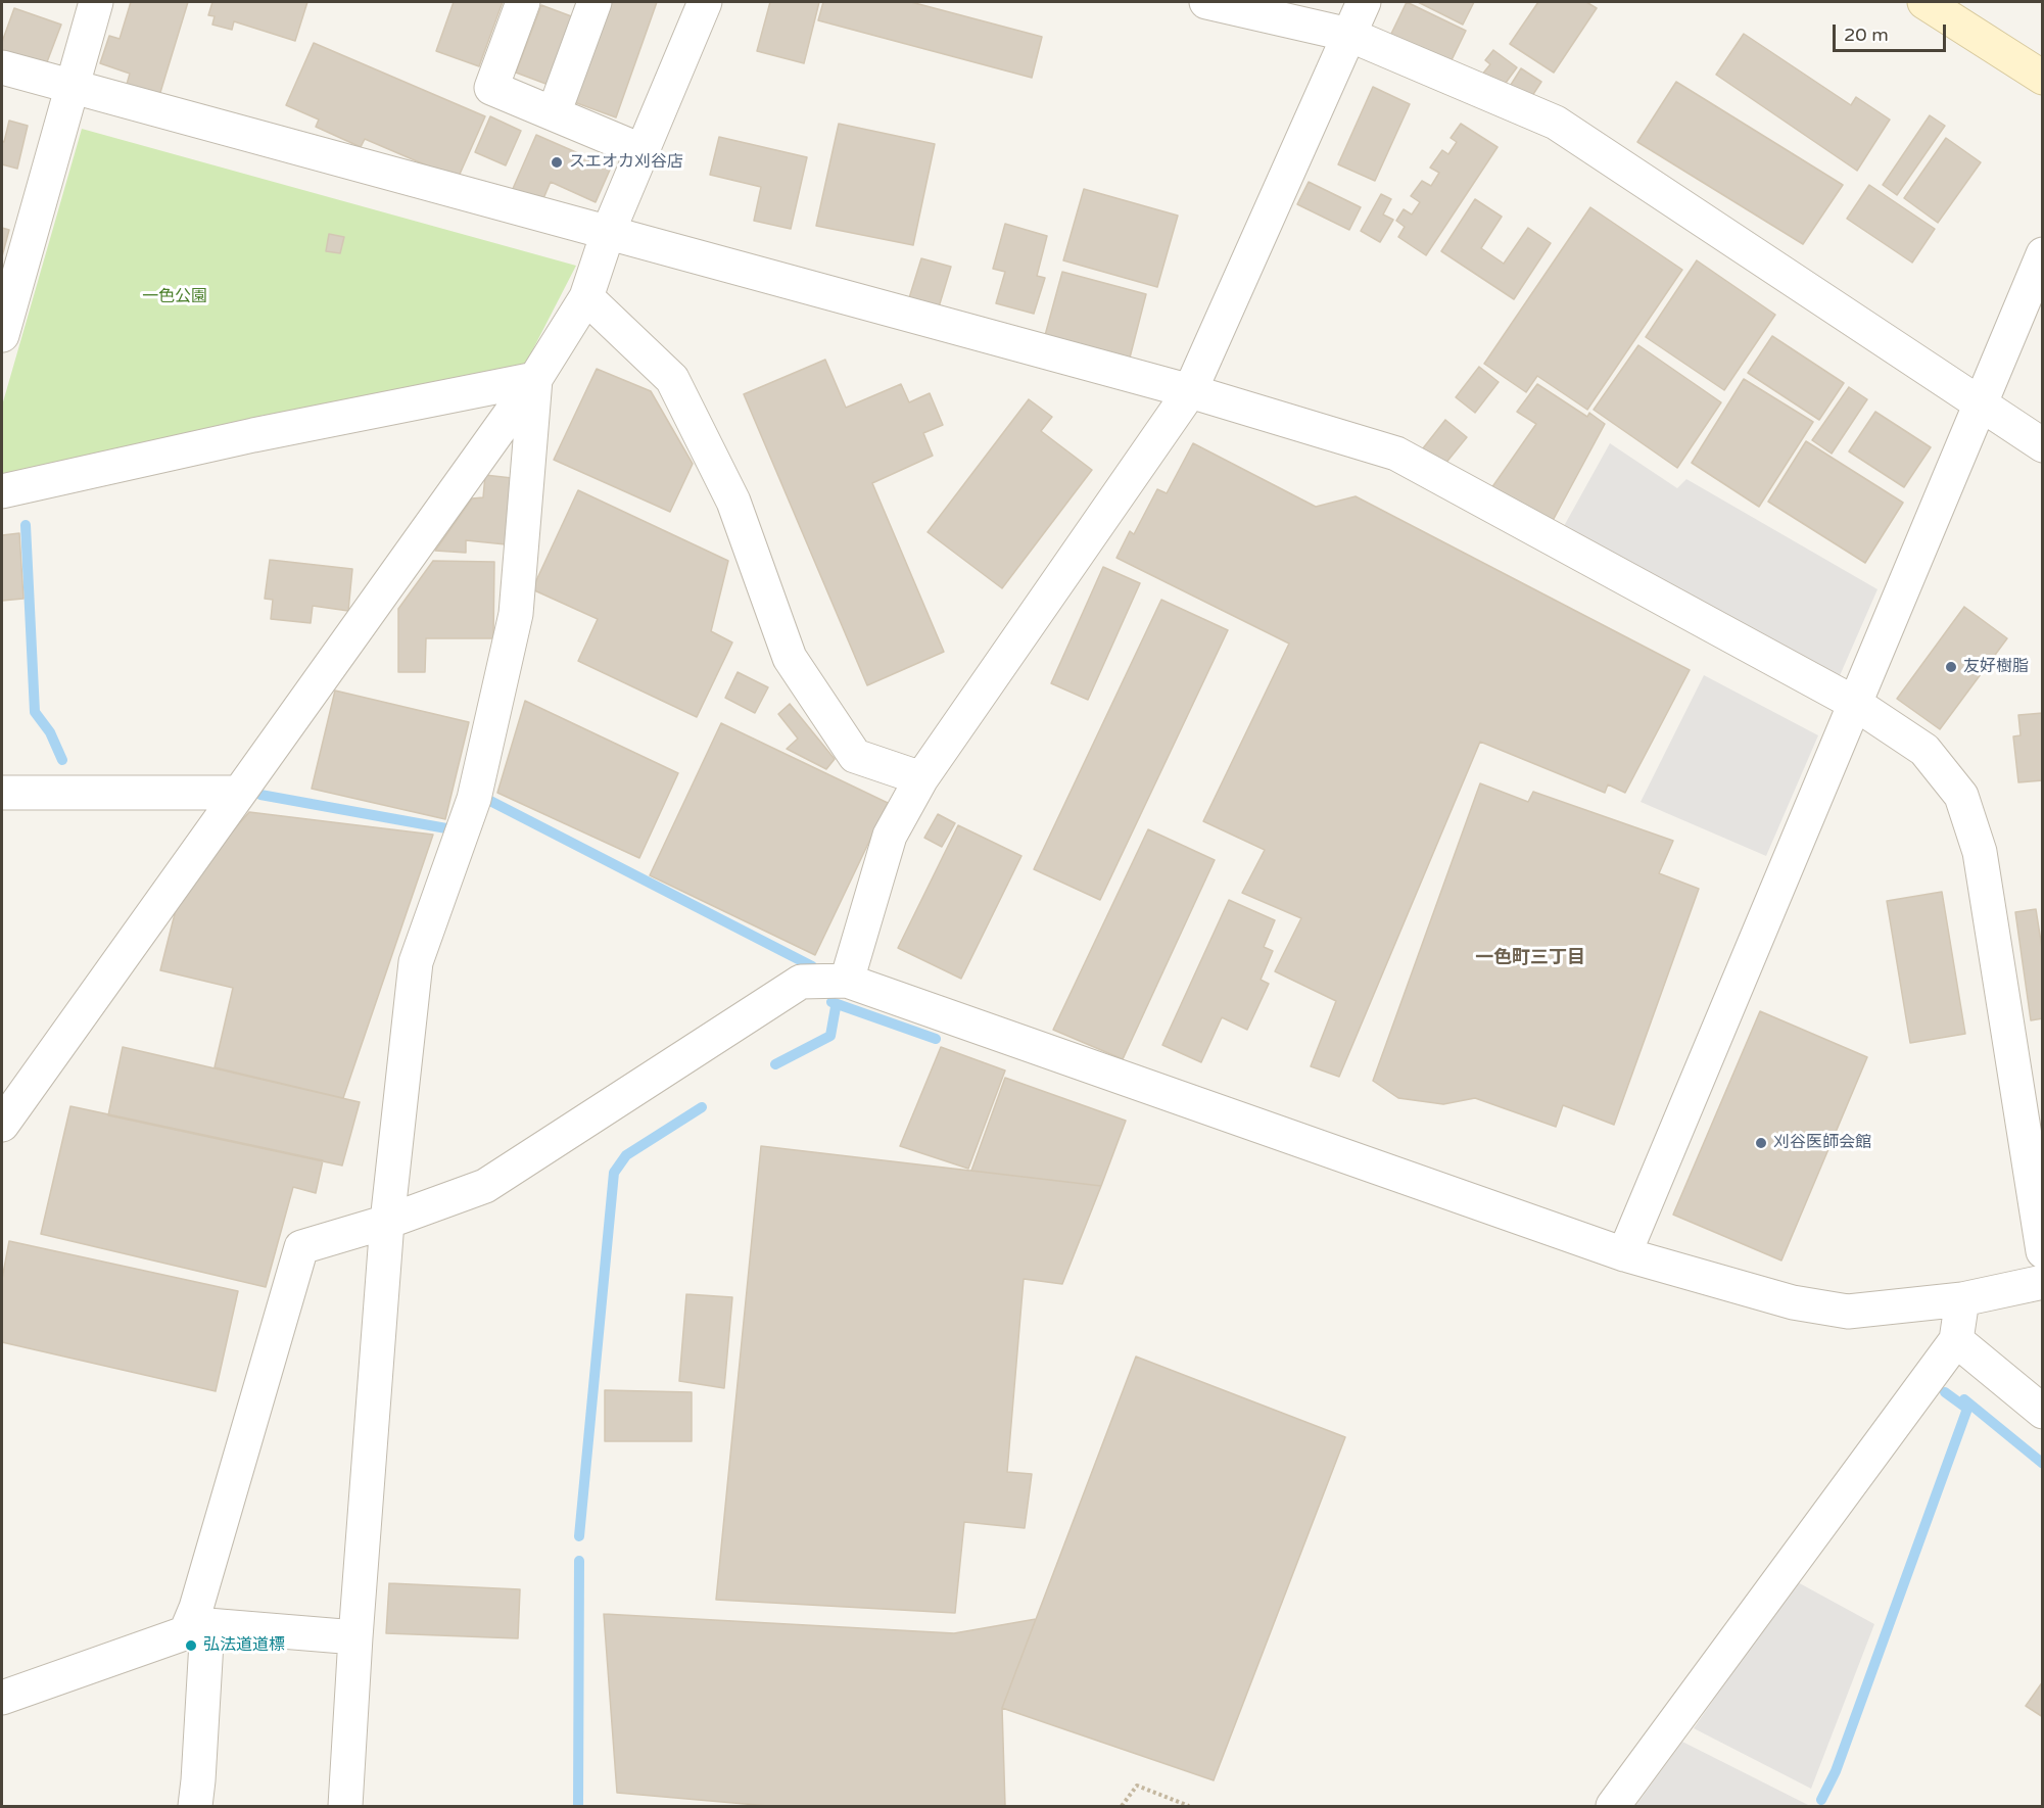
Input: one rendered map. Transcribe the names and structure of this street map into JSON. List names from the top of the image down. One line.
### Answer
{"districts":["一色町三丁目"],"parks":["一色公園"],"places":["スエオカ刈谷店","友好樹脂","刈谷医師会館","弘法道道標"],"scale_bar":"20 m"}
